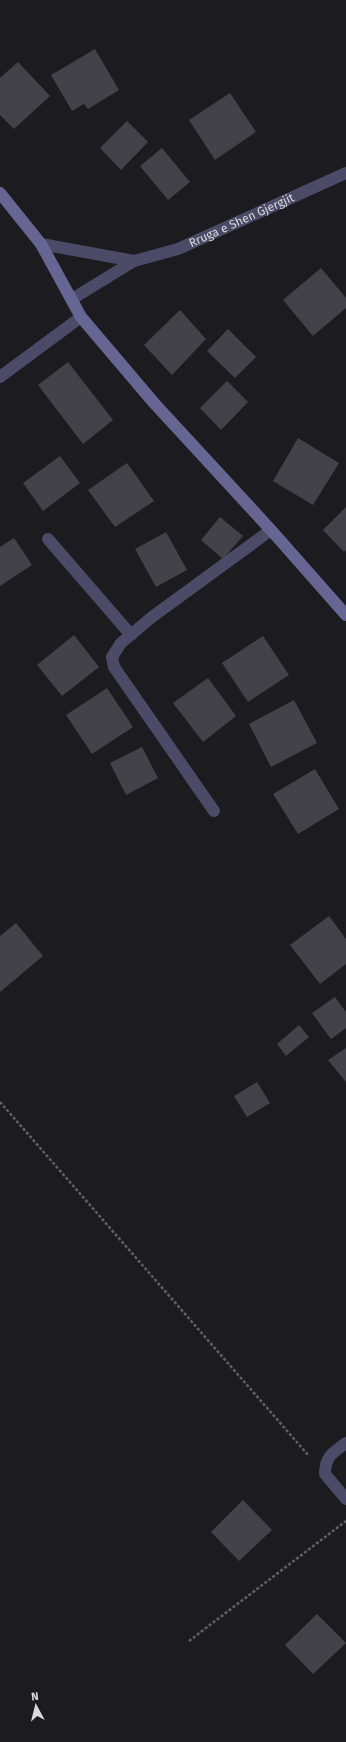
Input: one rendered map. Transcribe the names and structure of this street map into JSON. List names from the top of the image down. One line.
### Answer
{"streets":{"street":["Rruga e Shen Gjergjit"]},"north":"top"}
